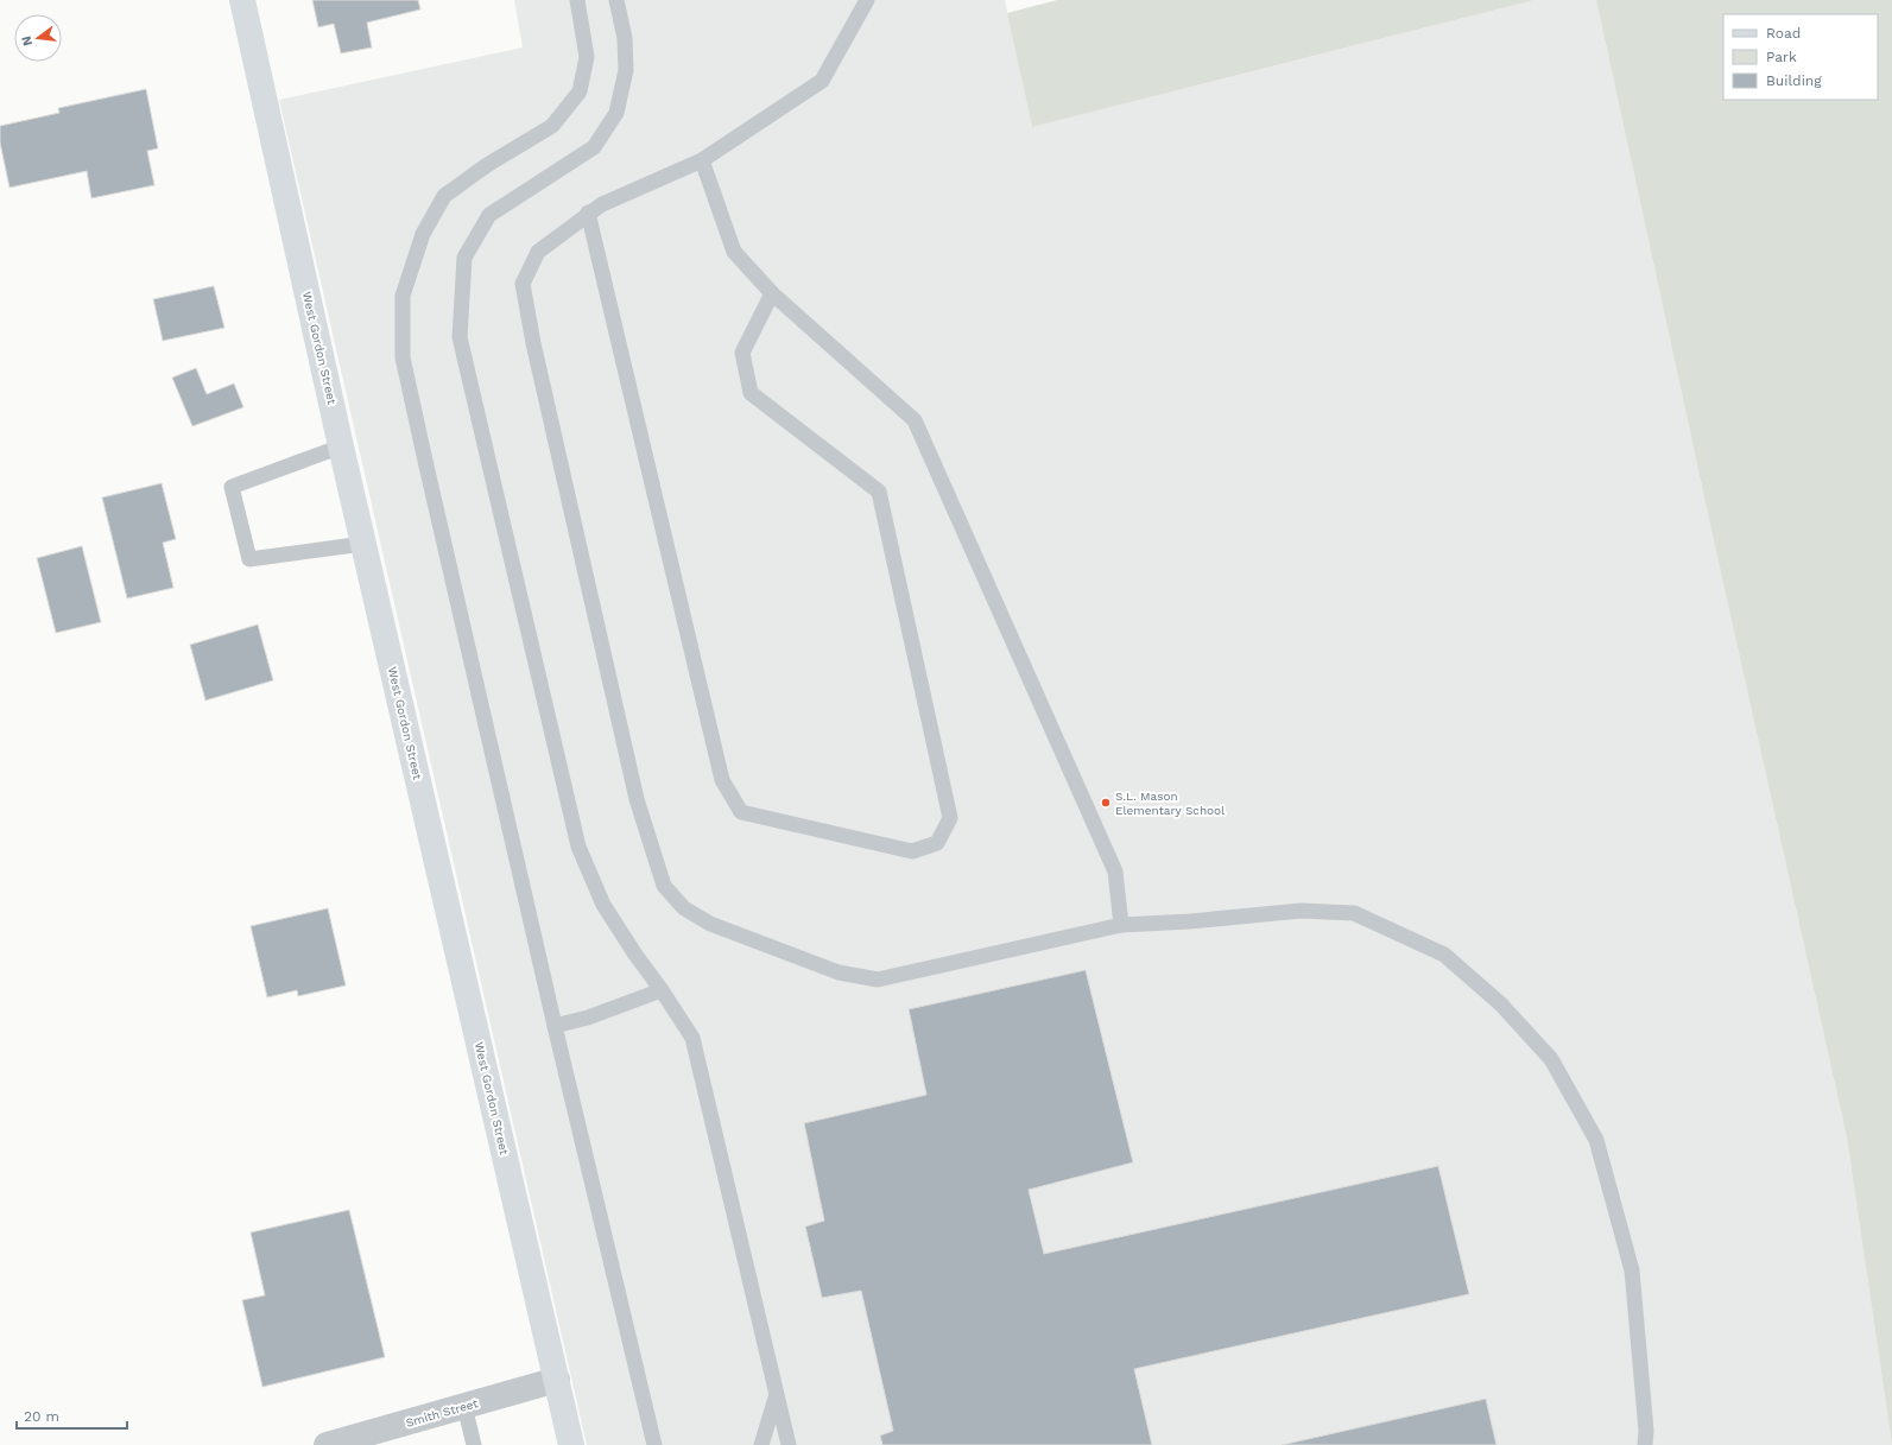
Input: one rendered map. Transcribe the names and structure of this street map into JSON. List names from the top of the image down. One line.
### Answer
{"streets":{"street":["West Gordon Street","Smith Street"]},"crossings":[["West Gordon Street","Smith Street"]],"places":["S.L. Mason Elementary School"],"legend":["Road","Park","Building"],"scale_bar":"20 m","north":"left"}
